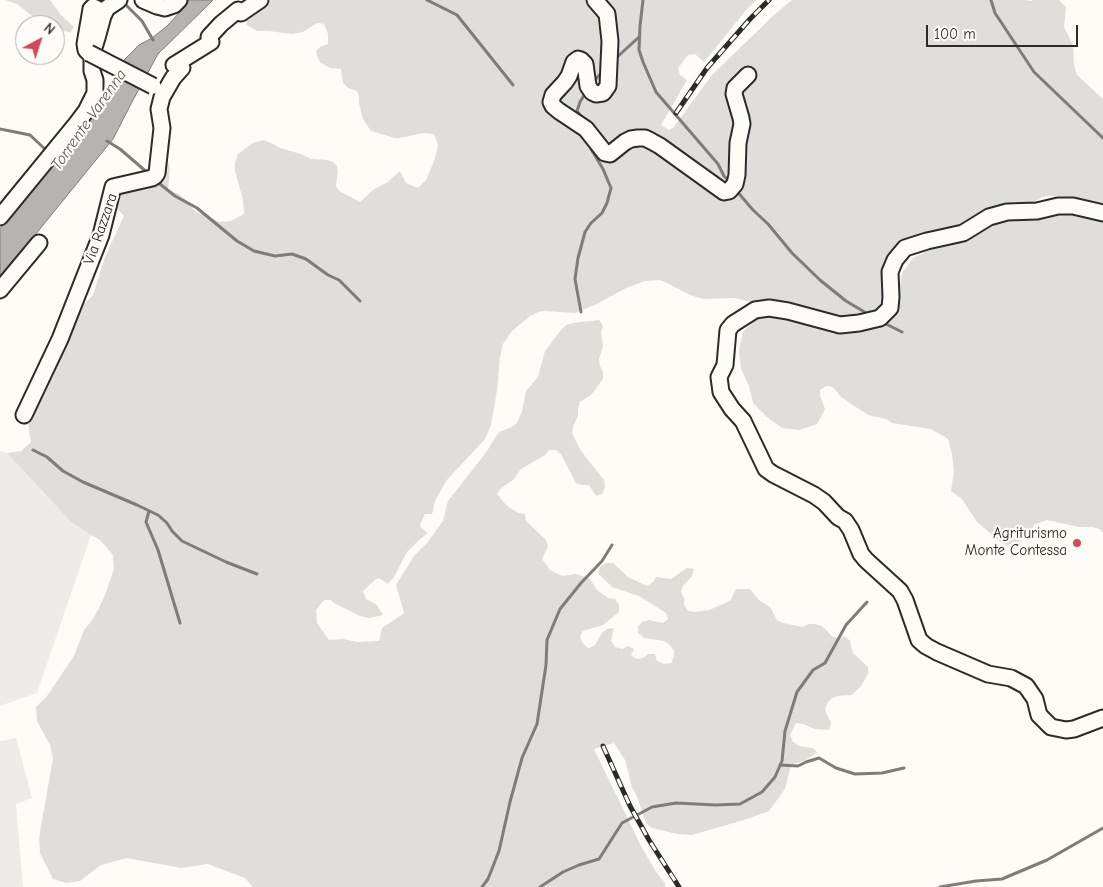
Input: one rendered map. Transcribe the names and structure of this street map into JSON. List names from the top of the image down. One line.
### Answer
{"streets":{"street":["Via Razzara"]},"water":["Torrente Varenna"],"places":["Agriturismo Monte Contessa"],"scale_bar":"100 m","north":"top right"}
